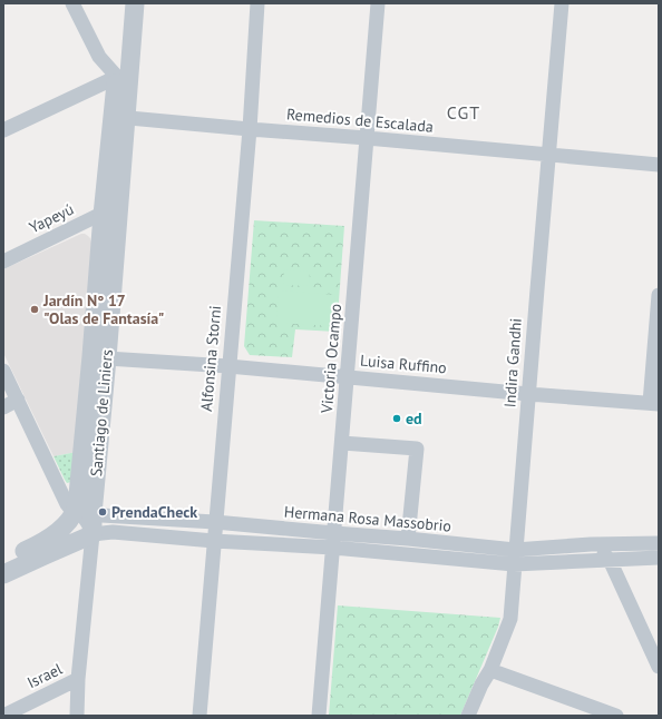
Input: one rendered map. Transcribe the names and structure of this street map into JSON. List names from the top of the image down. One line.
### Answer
{"streets":{"street":["Remedios de Escalada","Yapeyú","Alfonsina Storni","Victoria Ocampo","Indira Gandhi","Luisa Ruffino","Santiago de Liniers","Hermana Rosa Massobrio","Israel"]},"crossings":[["Remedios de Escalada","Alfonsina Storni"],["Remedios de Escalada","Victoria Ocampo"],["Remedios de Escalada","Indira Gandhi"],["Remedios de Escalada","Santiago de Liniers"],["Yapeyú","Santiago de Liniers"],["Alfonsina Storni","Luisa Ruffino"],["Alfonsina Storni","Hermana Rosa Massobrio"],["Victoria Ocampo","Luisa Ruffino"],["Victoria Ocampo","Hermana Rosa Massobrio"],["Indira Gandhi","Luisa Ruffino"],["Indira Gandhi","Hermana Rosa Massobrio"],["Luisa Ruffino","Santiago de Liniers"],["Santiago de Liniers","Hermana Rosa Massobrio"],["Santiago de Liniers","Israel"]],"districts":["CGT"],"places":["Jardín N° 17 \"Olas de Fantasía\"","ed","PrendaCheck"]}
